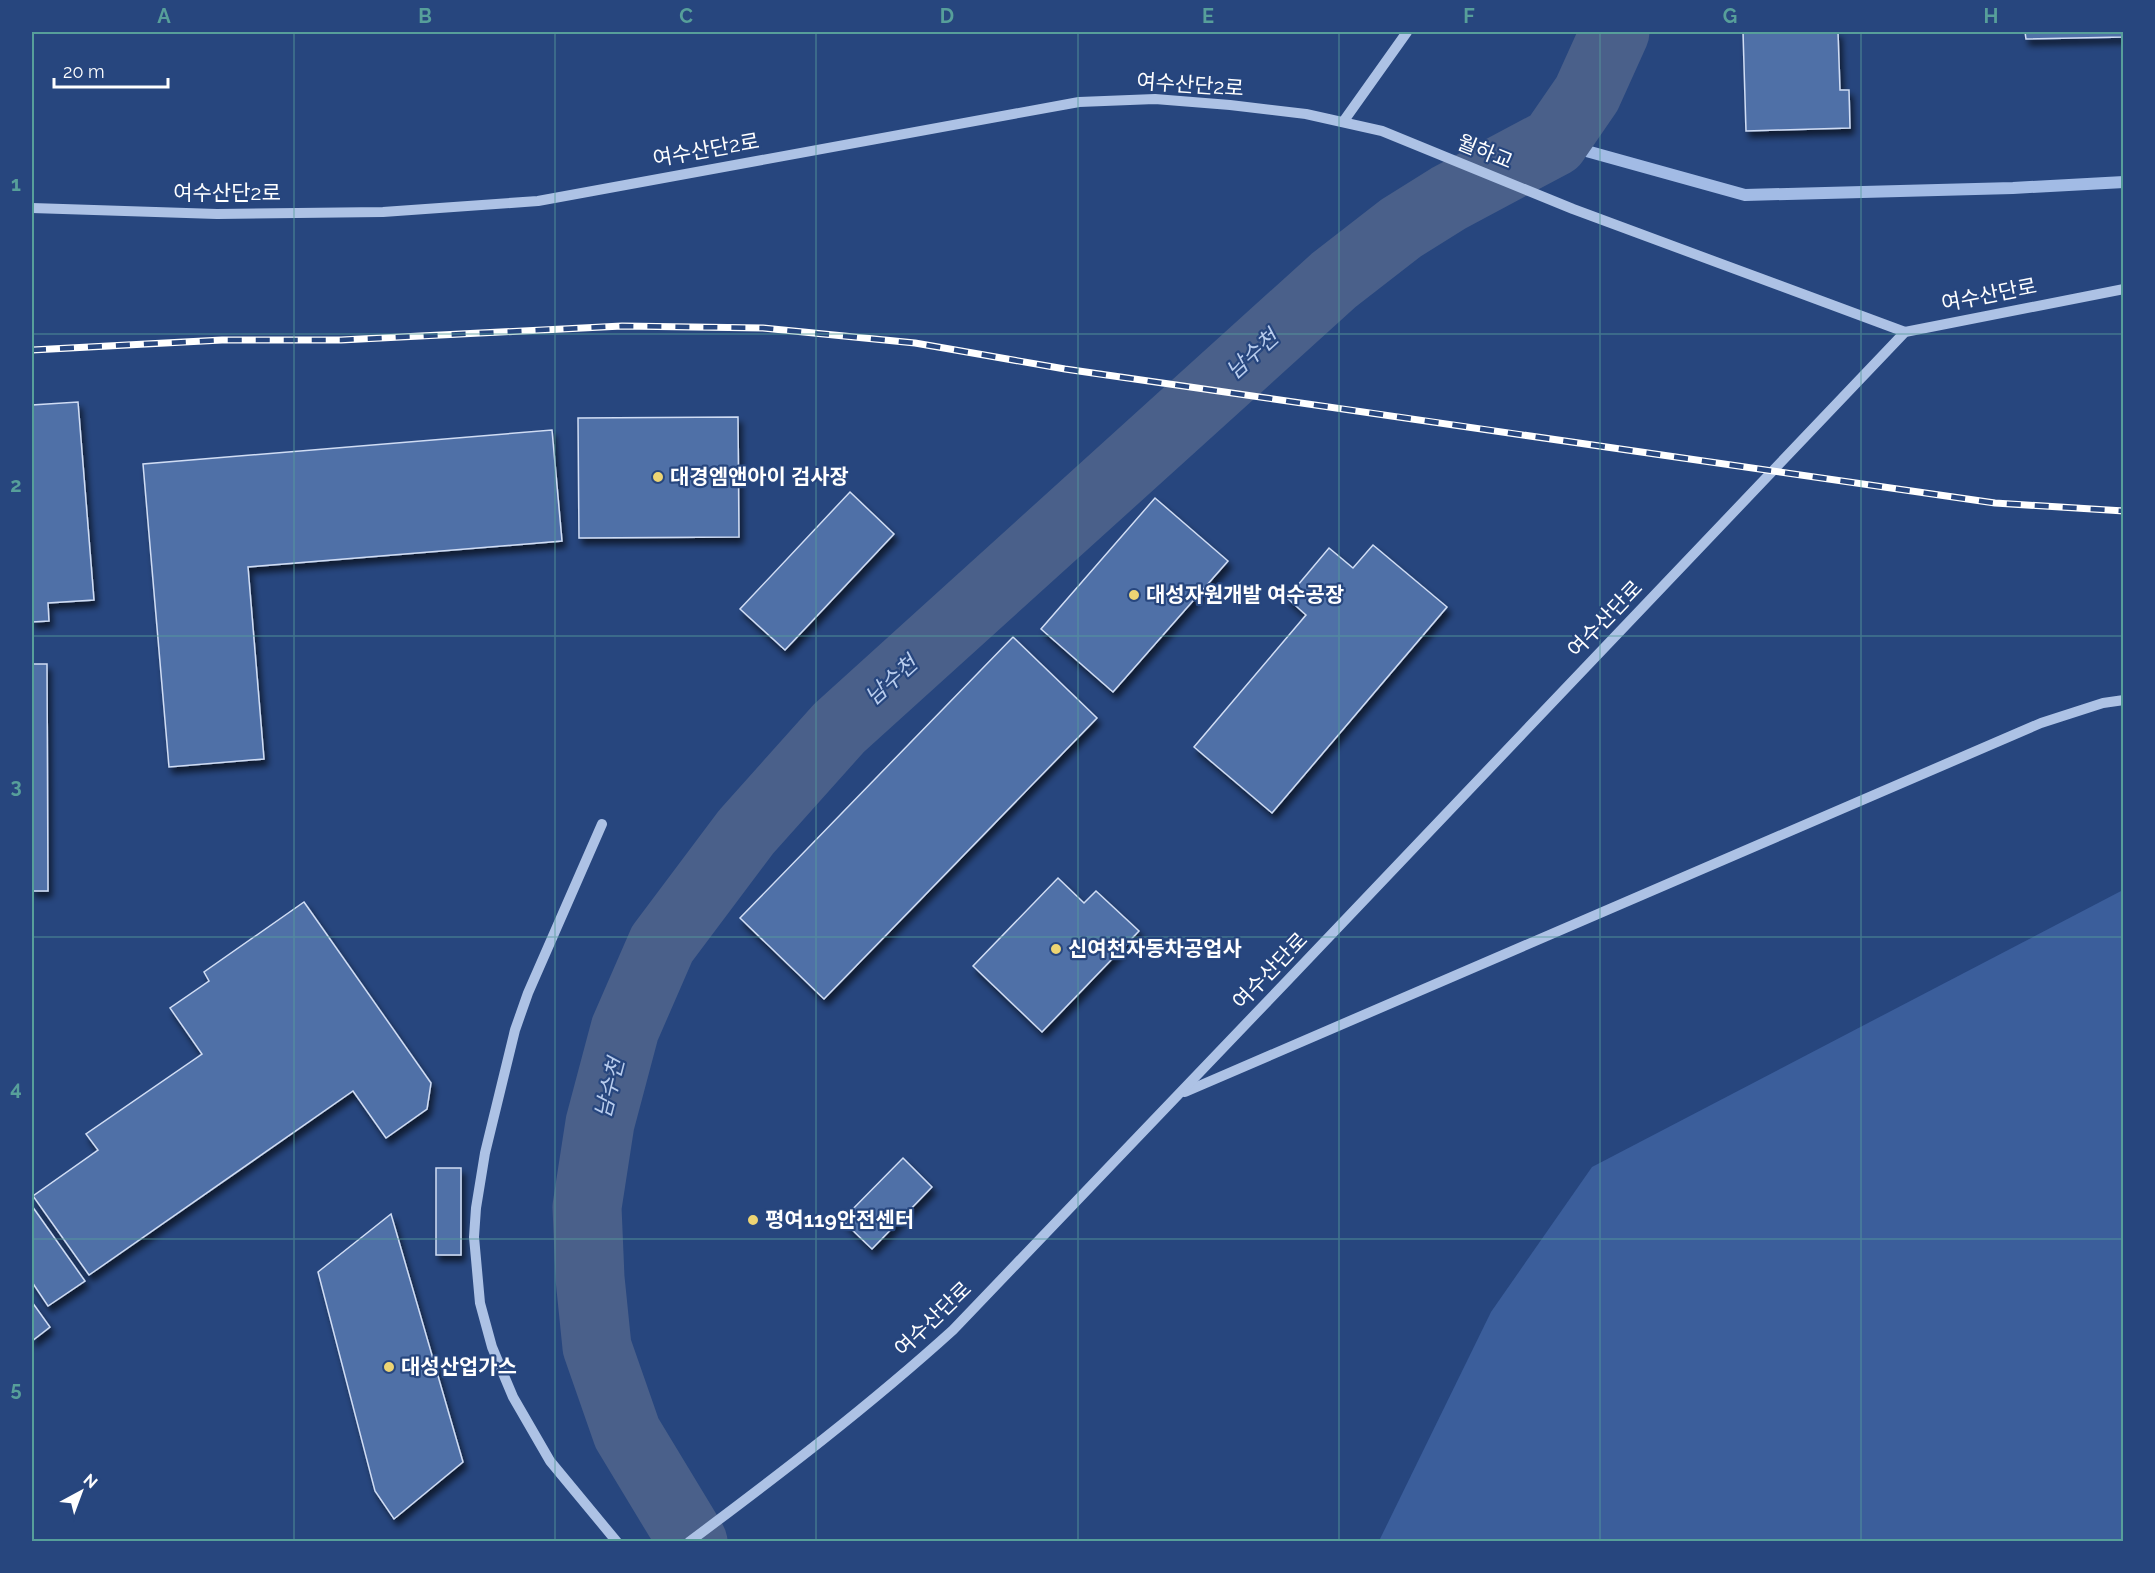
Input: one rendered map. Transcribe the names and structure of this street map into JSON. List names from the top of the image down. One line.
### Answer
{"streets":{"street":["여수산단2로","월하교","여수산단로"]},"crossings":[["여수산단2로","월하교"],["월하교","여수산단로"]],"water":["남수천"],"places":["대경엠앤아이 검사장","대성자원개발 여수공장","신여천자동차공업사","평여119안전센터","대성산업가스"],"scale_bar":"20 m","north":"top right","grid":{"columns":["A","B","C","D","E","F","G","H"],"rows":["1","2","3","4","5"]}}
